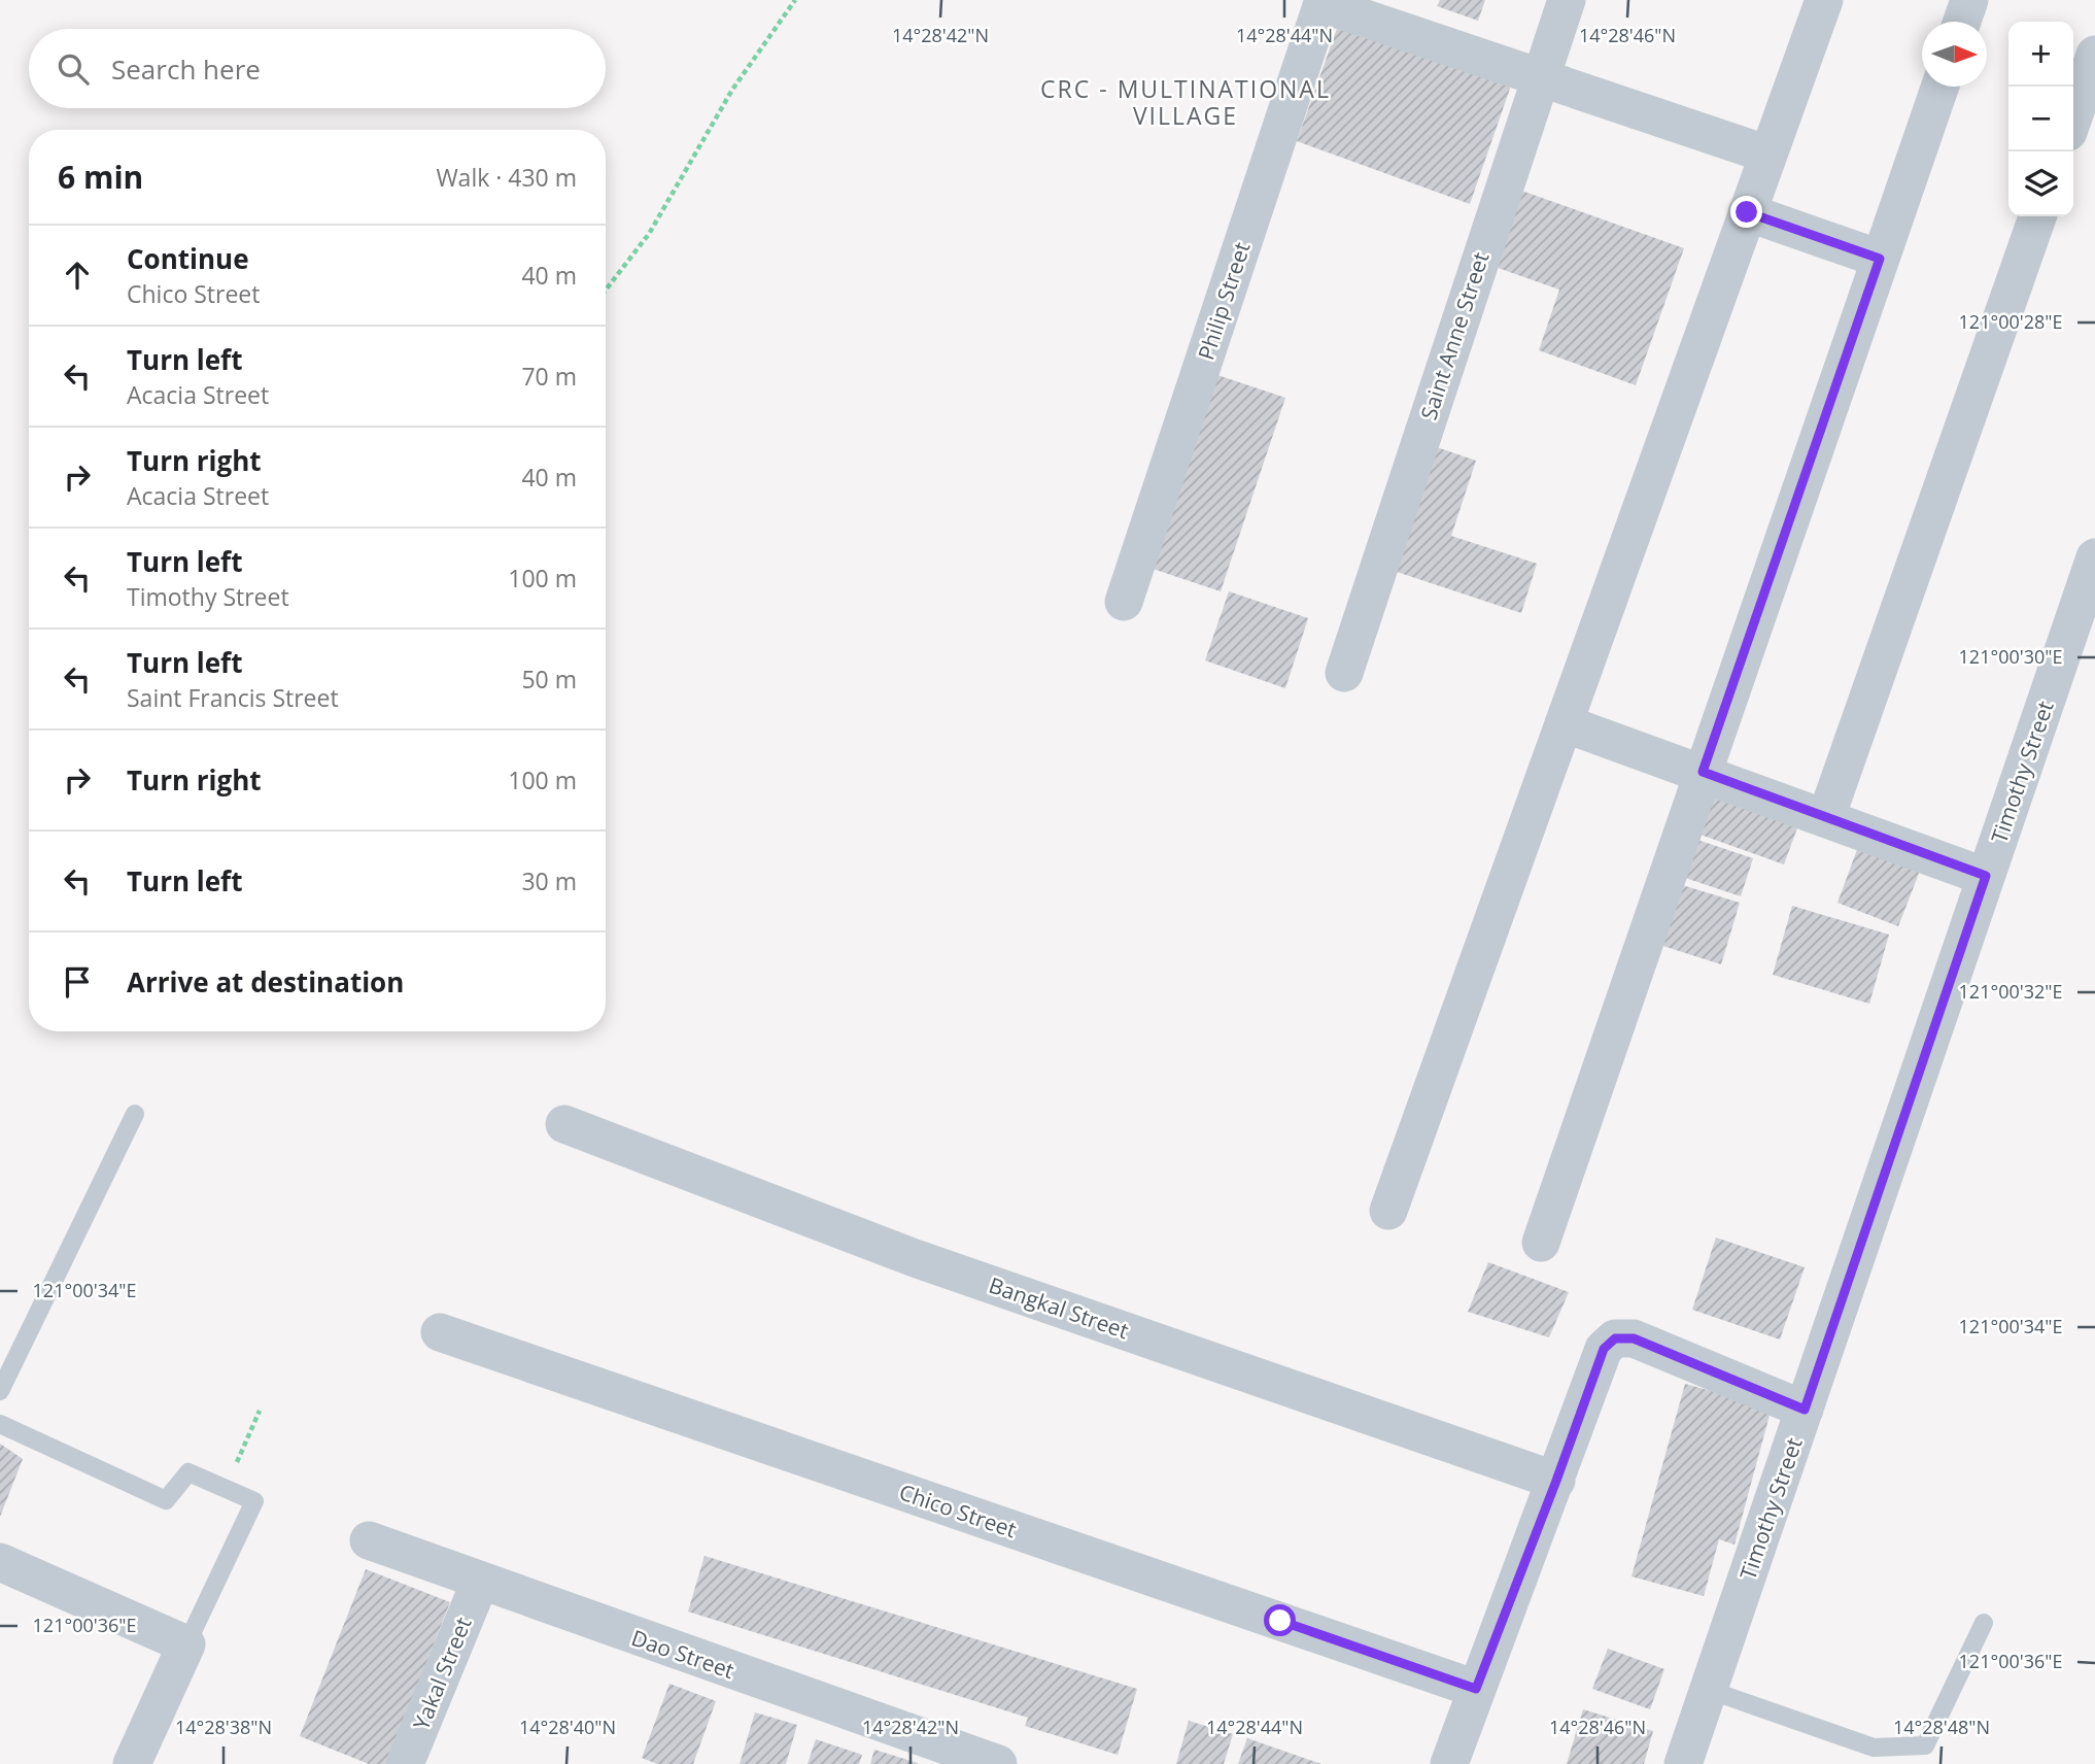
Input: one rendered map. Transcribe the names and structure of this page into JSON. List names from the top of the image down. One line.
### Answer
{"streets":{"street":["Philip Street","Saint Anne Street","Timothy Street","Bangkal Street","Chico Street","Dao Street","Yakal Street"]},"crossings":[["Dao Street","Yakal Street"]],"districts":["CRC - MULTINATIONAL VILLAGE"],"north":"right","page":{"map_buttons":["+","−"],"search":"Search here","heading":["6 min","Walk · 430 m"],"list":[["Continue","Chico Street","40 m"],["Turn left","Acacia Street","70 m"],["Turn right","Acacia Street","40 m"],["Turn left","Timothy Street","100 m"],["Turn left","Saint Francis Street","50 m"],["Turn right","100 m"],["Turn left","30 m"],"Arrive at destination"]},"coordinates":["14°28'42\"N","14°28'44\"N","14°28'46\"N","121°00'28\"E","121°00'30\"E","121°00'32\"E","121°00'34\"E","121°00'36\"E","14°28'38\"N","14°28'40\"N","14°28'48\"N"]}
